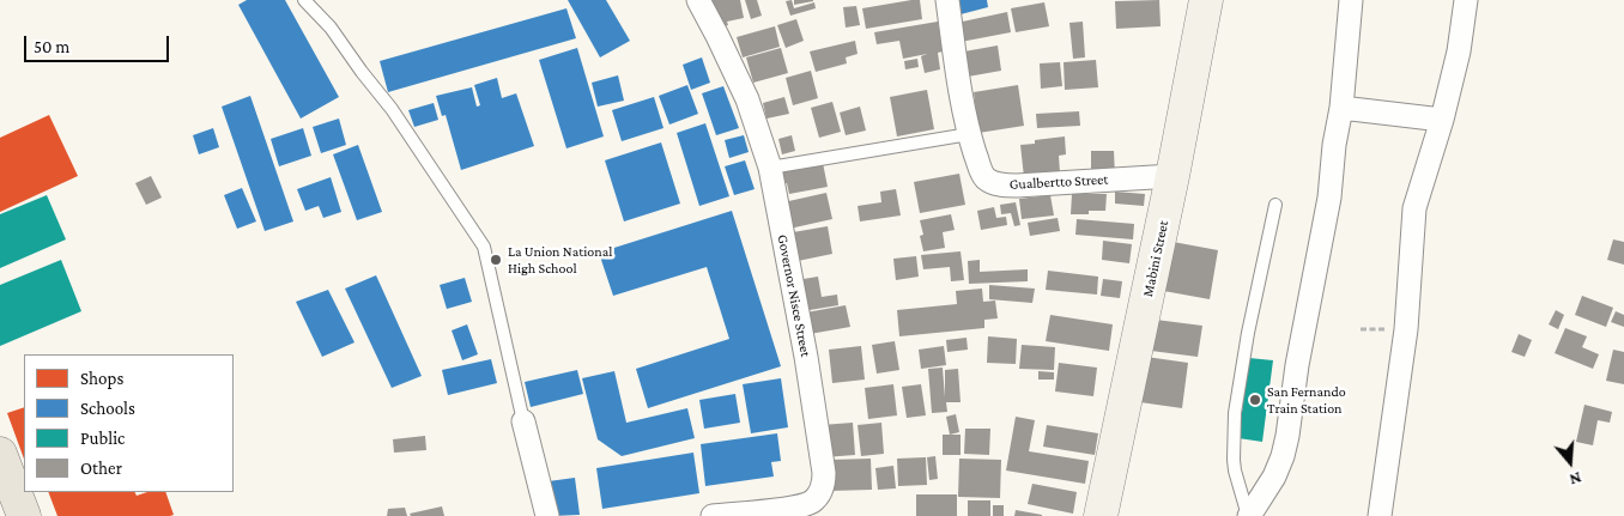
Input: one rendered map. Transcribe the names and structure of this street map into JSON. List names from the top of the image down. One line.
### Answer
{"streets":{"main road":["Mabini Street"],"street":["Gualbertto Street","Governor Nisce Street"]},"crossings":[["Gualbertto Street","Mabini Street"]],"places":["La Union National High School","San Fernando Train Station"],"legend":["Shops","Schools","Public","Other"],"scale_bar":"50 m","north":"bottom"}
